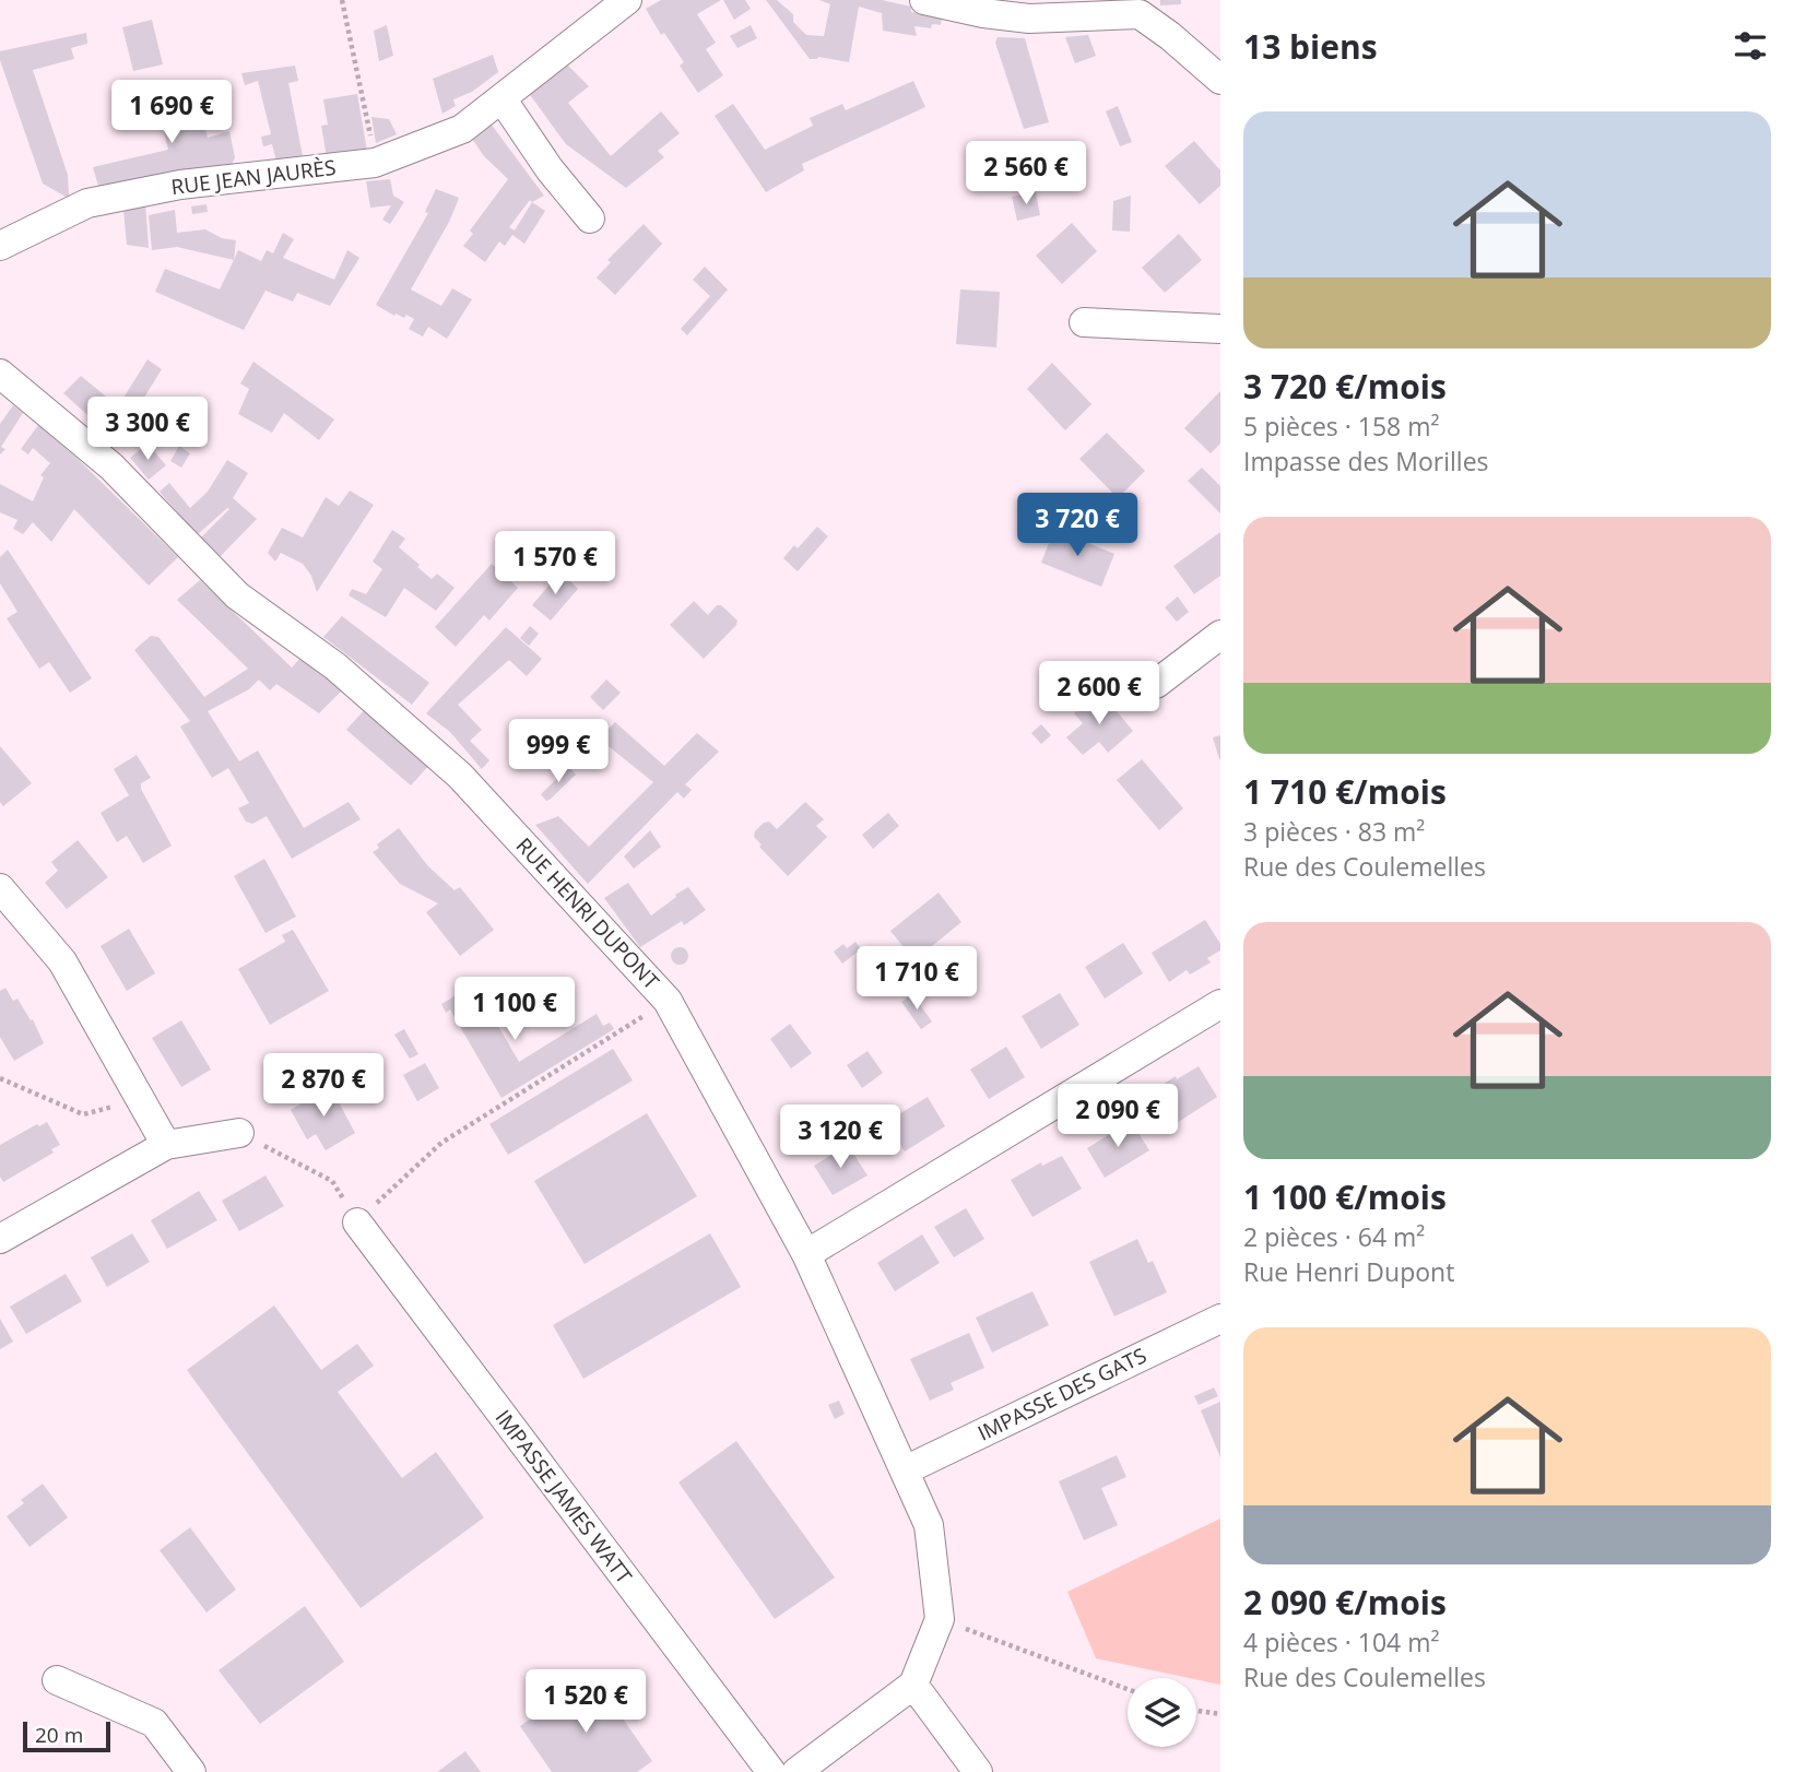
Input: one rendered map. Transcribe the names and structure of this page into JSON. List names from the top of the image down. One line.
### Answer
{"streets":{"street":["RUE JEAN JAURÈS","RUE HENRI DUPONT","IMPASSE DES GATS","IMPASSE JAMES WATT"]},"crossings":[["RUE HENRI DUPONT","IMPASSE DES GATS"]],"scale_bar":"20 m","page":{"heading":"13 biens","price":["1 690 €","2 560 €","3 300 €","3 720 €","1 570 €","2 600 €","999 €","1 710 €","1 100 €","2 870 €","2 090 €","3 120 €","1 520 €"],"list":[{"name":"3 720 €/mois","note":"5 pièces · 158 m² · Impasse des Morilles"},{"name":"1 710 €/mois","note":"3 pièces · 83 m² · Rue des Coulemelles"},{"name":"1 100 €/mois","note":"2 pièces · 64 m² · Rue Henri Dupont"},{"name":"2 090 €/mois","note":"4 pièces · 104 m² · Rue des Coulemelles"}],"scale":"20 m"}}
